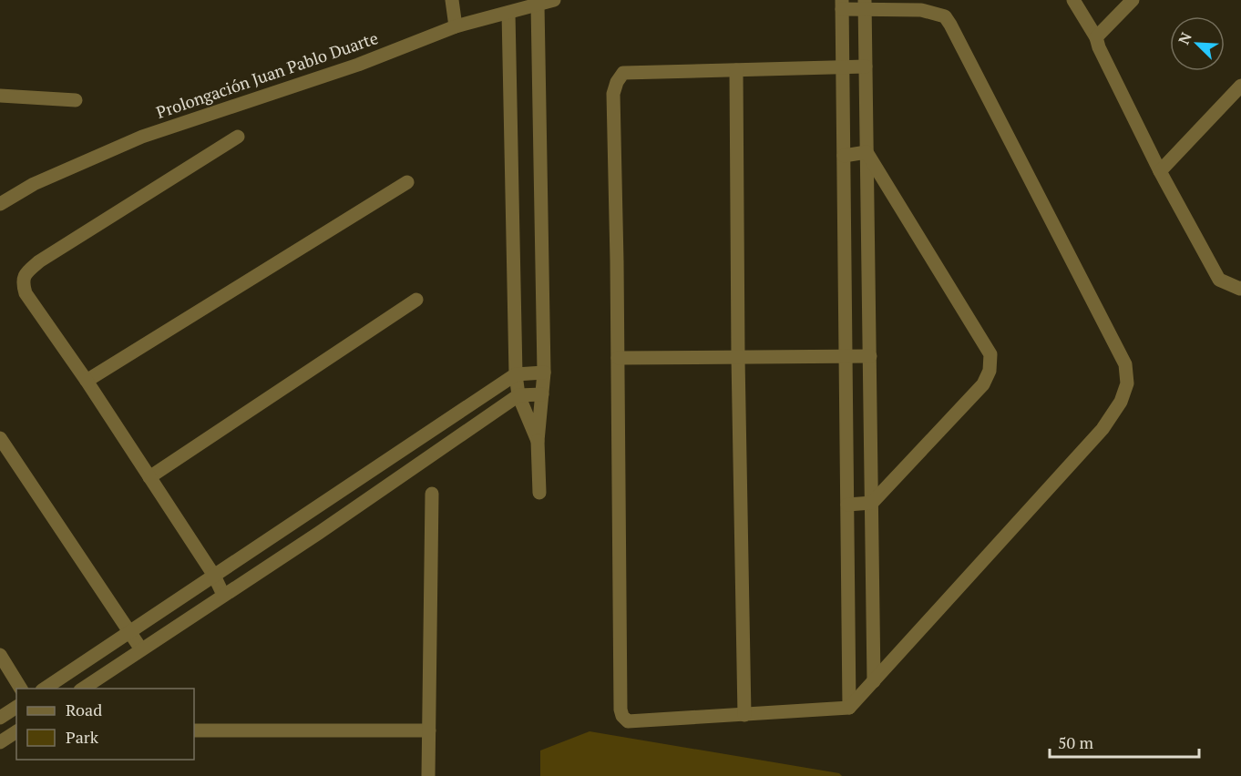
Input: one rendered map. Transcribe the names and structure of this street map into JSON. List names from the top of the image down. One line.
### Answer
{"streets":{"street":["Prolongación Juan Pablo Duarte"]},"legend":["Road","Park"],"scale_bar":"50 m","north":"top left"}
